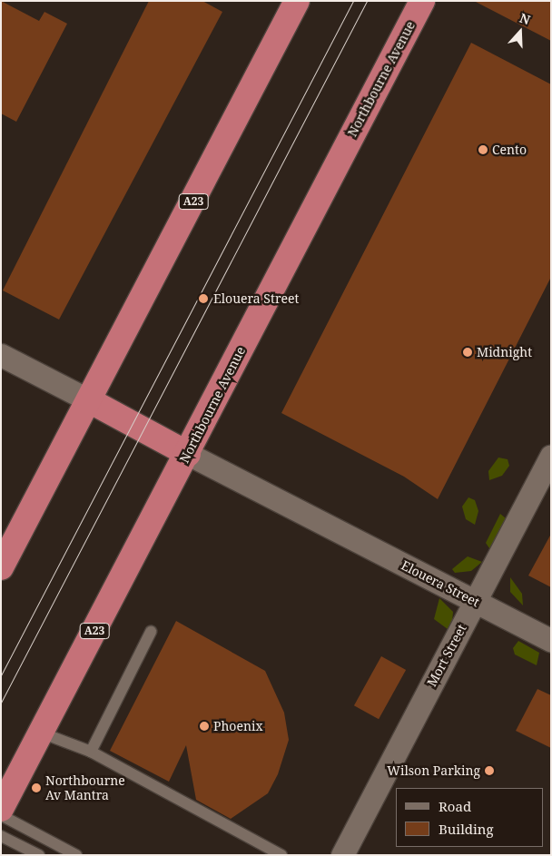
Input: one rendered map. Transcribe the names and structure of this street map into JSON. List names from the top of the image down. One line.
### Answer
{"streets":{"highway":["Northbourne Avenue","A23","Elouera Street"],"street":["Mort Street"]},"crossings":[["Northbourne Avenue","Elouera Street"],["A23","Elouera Street"],["Elouera Street","Mort Street"]],"places":["Cento","Elouera Street","Midnight","Phoenix","Wilson Parking","Northbourne Av Mantra"],"legend":["Road","Building"],"north":"top"}
